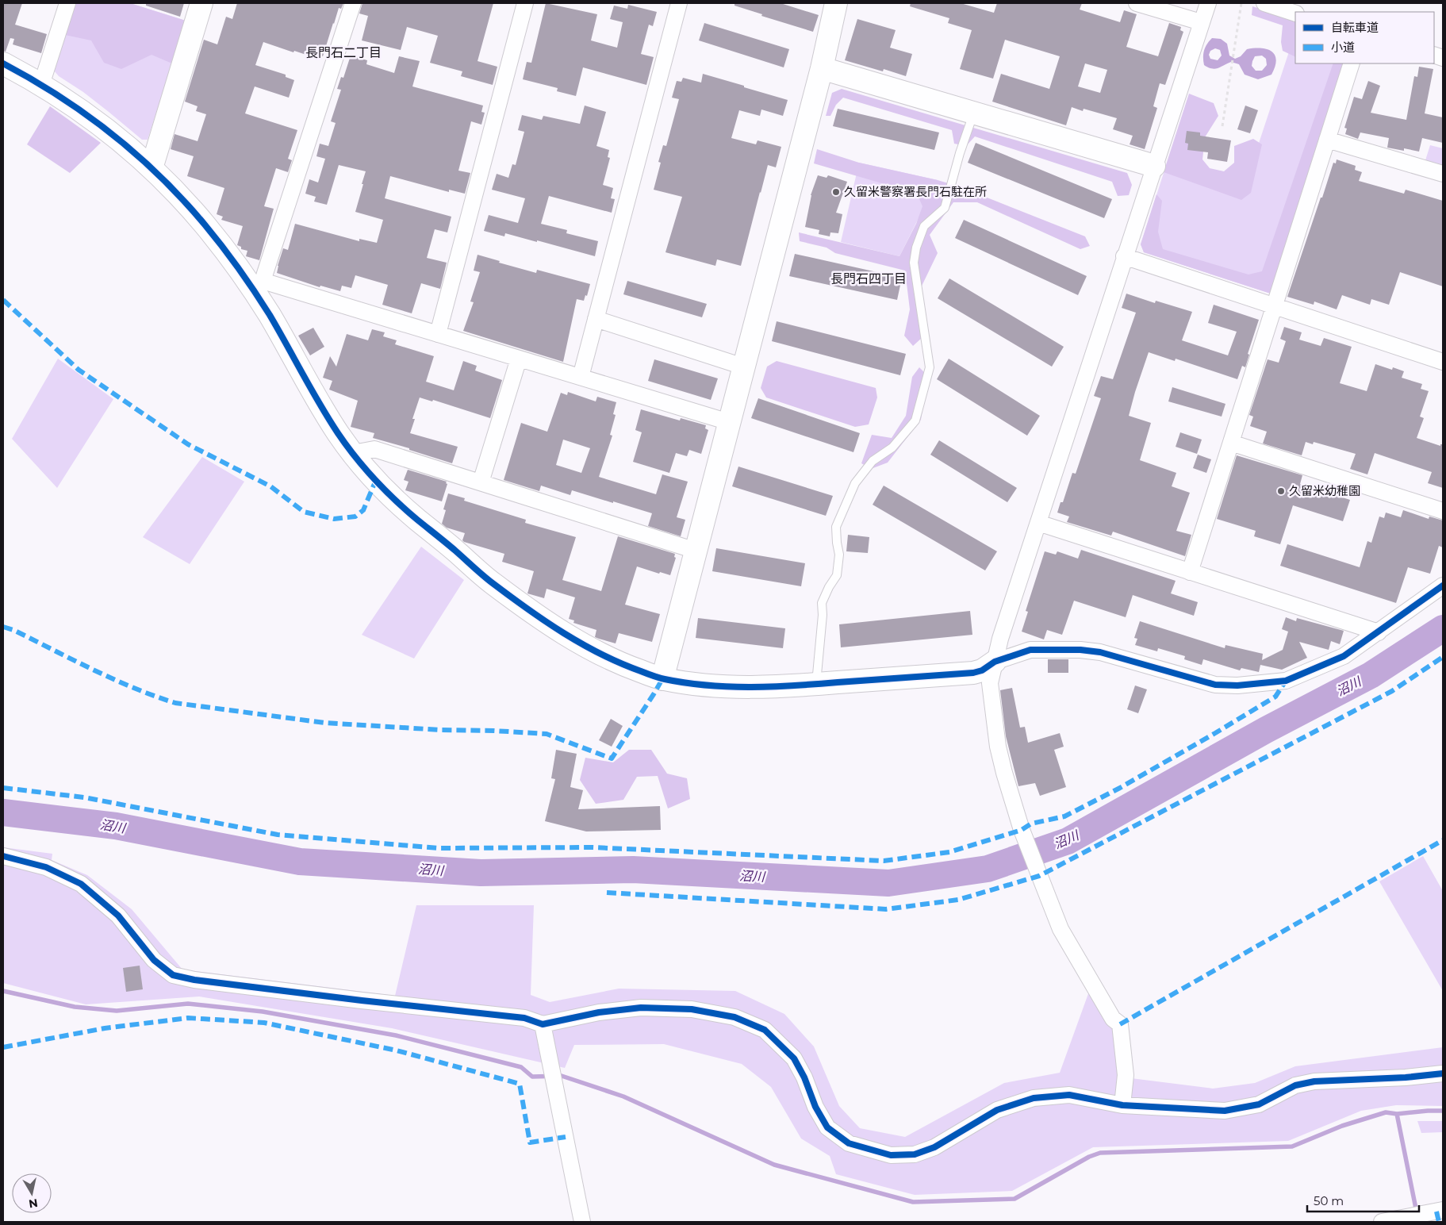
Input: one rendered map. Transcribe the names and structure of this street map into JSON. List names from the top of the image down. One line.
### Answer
{"districts":["長門石二丁目","長門石四丁目"],"water":["沼川"],"places":["久留米警察署長門石駐在所","久留米幼稚園"],"legend":["自転車道","小道"],"scale_bar":"50 m","north":"bottom"}
